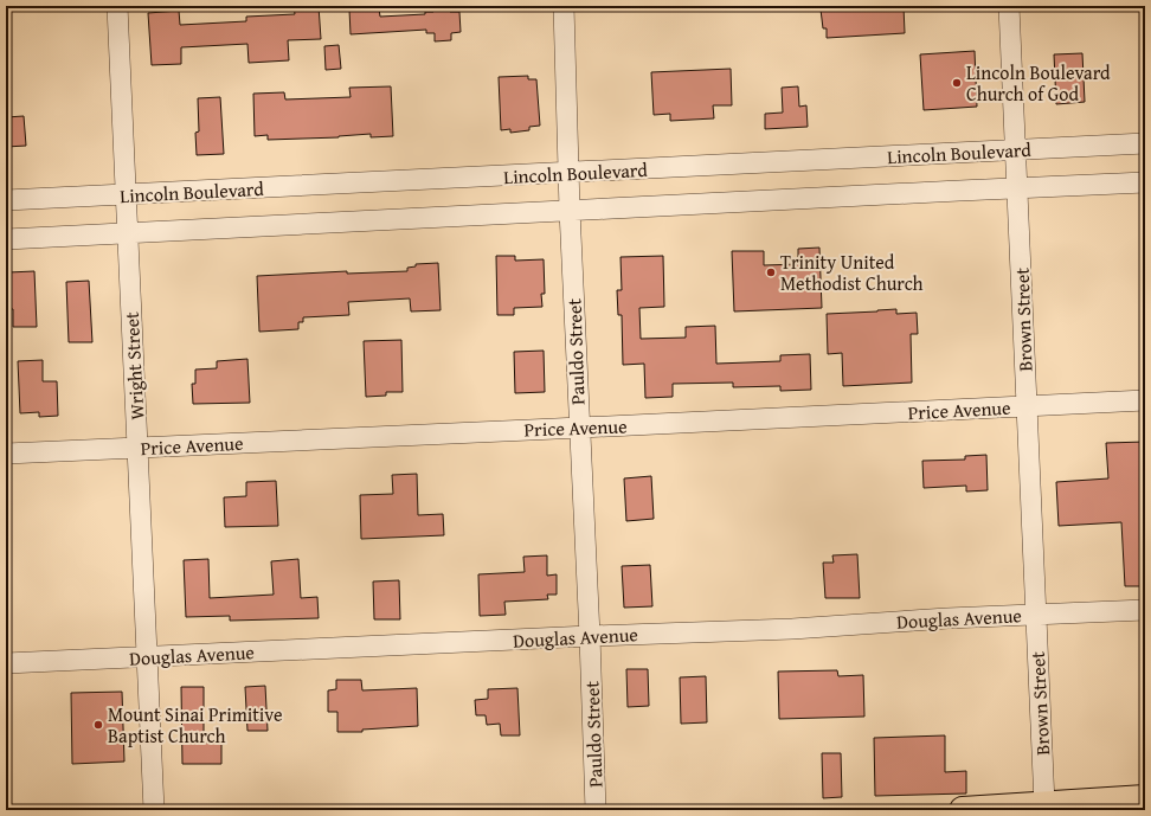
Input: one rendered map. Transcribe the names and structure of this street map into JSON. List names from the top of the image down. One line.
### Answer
{"streets":{"street":["Lincoln Boulevard","Brown Street","Pauldo Street","Wright Street","Price Avenue","Douglas Avenue"]},"crossings":[["Lincoln Boulevard","Brown Street"],["Lincoln Boulevard","Pauldo Street"],["Lincoln Boulevard","Wright Street"],["Brown Street","Price Avenue"],["Brown Street","Douglas Avenue"],["Pauldo Street","Price Avenue"],["Pauldo Street","Douglas Avenue"],["Wright Street","Price Avenue"],["Wright Street","Douglas Avenue"]],"places":["Lincoln Boulevard Church of God","Trinity United Methodist Church","Mount Sinai Primitive Baptist Church"]}
